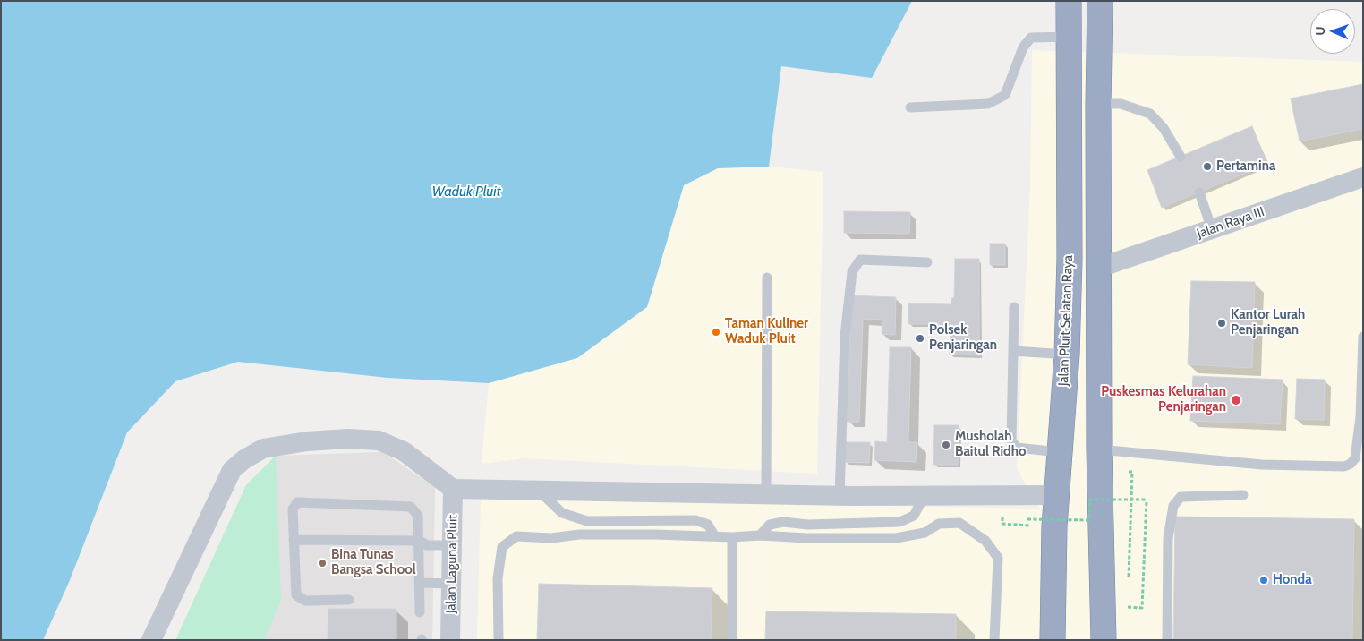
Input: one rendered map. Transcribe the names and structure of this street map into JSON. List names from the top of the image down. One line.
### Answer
{"streets":{"highway":["Jalan Pluit Selatan Raya"],"street":["Jalan Raya III","Jalan Laguna Pluit"]},"water":["Waduk Pluit"],"places":["Pertamina","Kantor Lurah Penjaringan","Taman Kuliner Waduk Pluit","Polsek Penjaringan","Puskesmas Kelurahan Penjaringan","Musholah Baitul Ridho","Bina Tunas Bangsa School","Honda"],"north":"left"}
